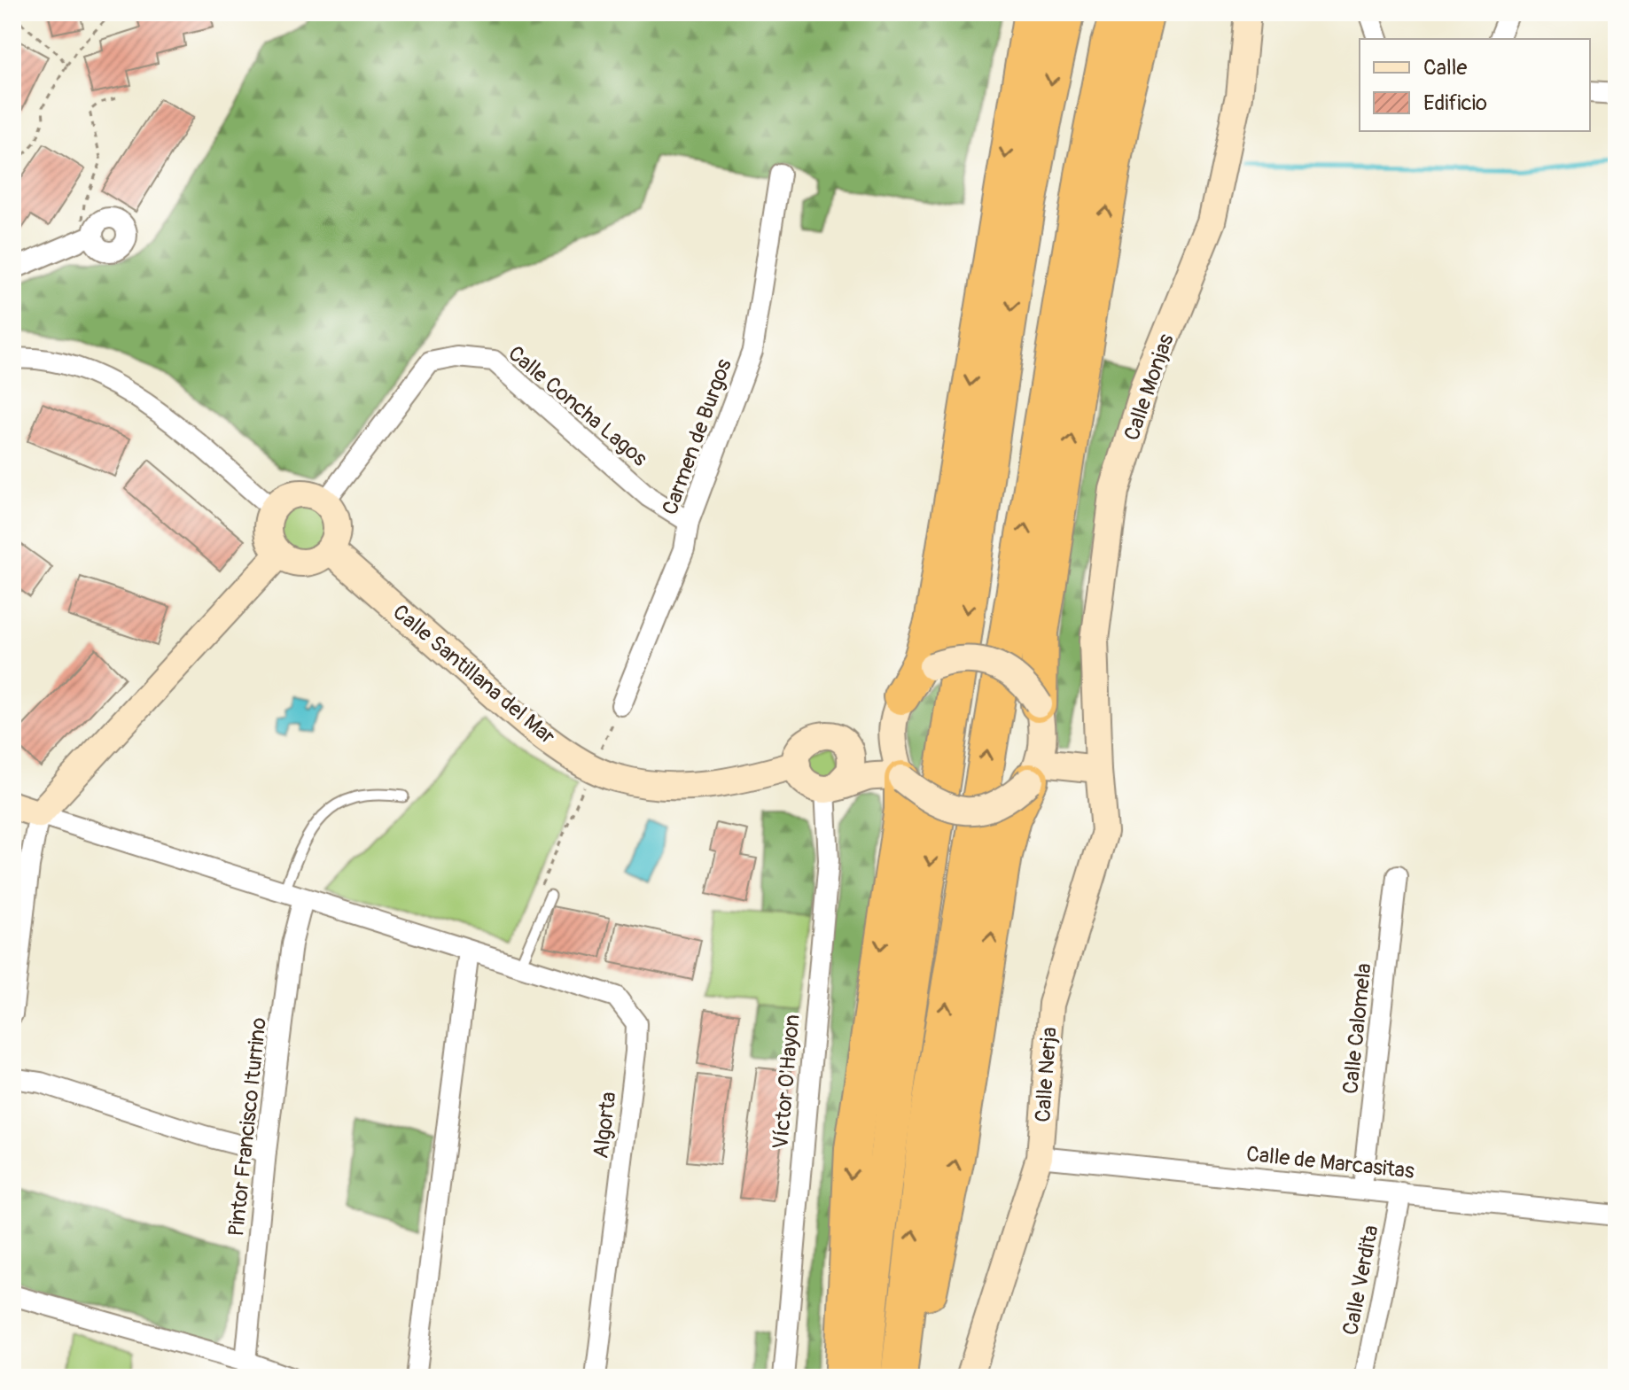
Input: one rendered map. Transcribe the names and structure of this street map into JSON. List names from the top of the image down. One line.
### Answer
{"streets":{"street":["Calle Monjas","Calle Concha Lagos","Carmen de Burgos","Calle Santillana del Mar","Calle Calomela","Calle Nerja","Víctor O'Hayon","Algorta","Pintor Francisco Iturrino","Calle de Marcasitas","Calle Verdita"]},"crossings":[["Calle Monjas","Calle Nerja"],["Calle Concha Lagos","Carmen de Burgos"],["Calle Concha Lagos","Calle Santillana del Mar"],["Calle Santillana del Mar","Víctor O'Hayon"],["Calle Calomela","Calle de Marcasitas"],["Calle Nerja","Calle de Marcasitas"],["Algorta","Pintor Francisco Iturrino"],["Calle de Marcasitas","Calle Verdita"]],"legend":["Calle","Edificio"]}
